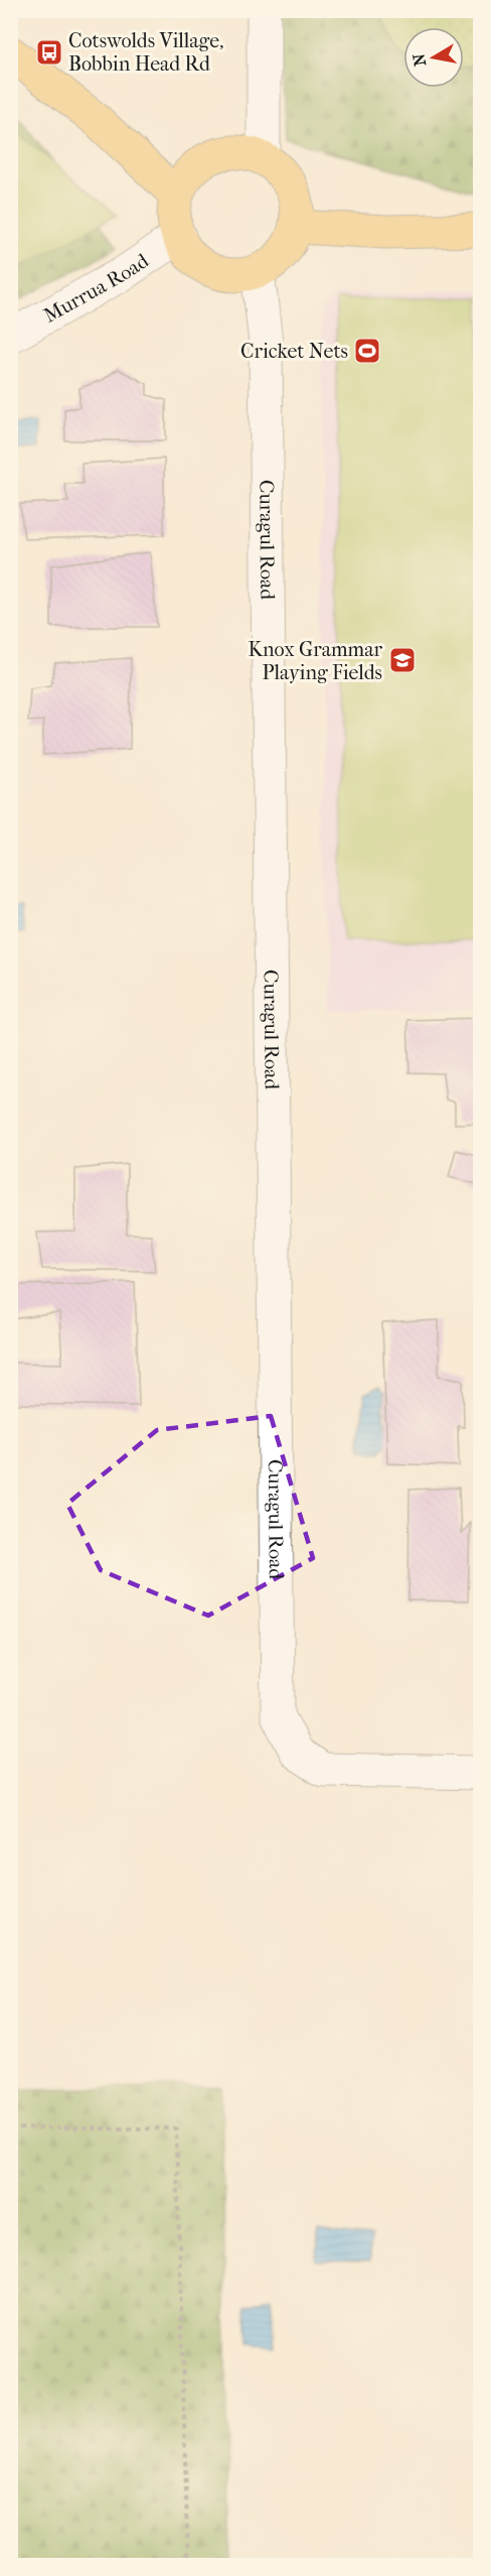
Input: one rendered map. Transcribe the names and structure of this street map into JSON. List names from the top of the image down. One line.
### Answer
{"streets":{"street":["Murrua Road","Curagul Road"]},"crossings":[["Murrua Road","Curagul Road"]],"places":{"bus stop":["Cotswolds Village, Bobbin Head Rd"],"sports":["Cricket Nets"],"school or university":["Knox Grammar Playing Fields"]},"north":"left"}
